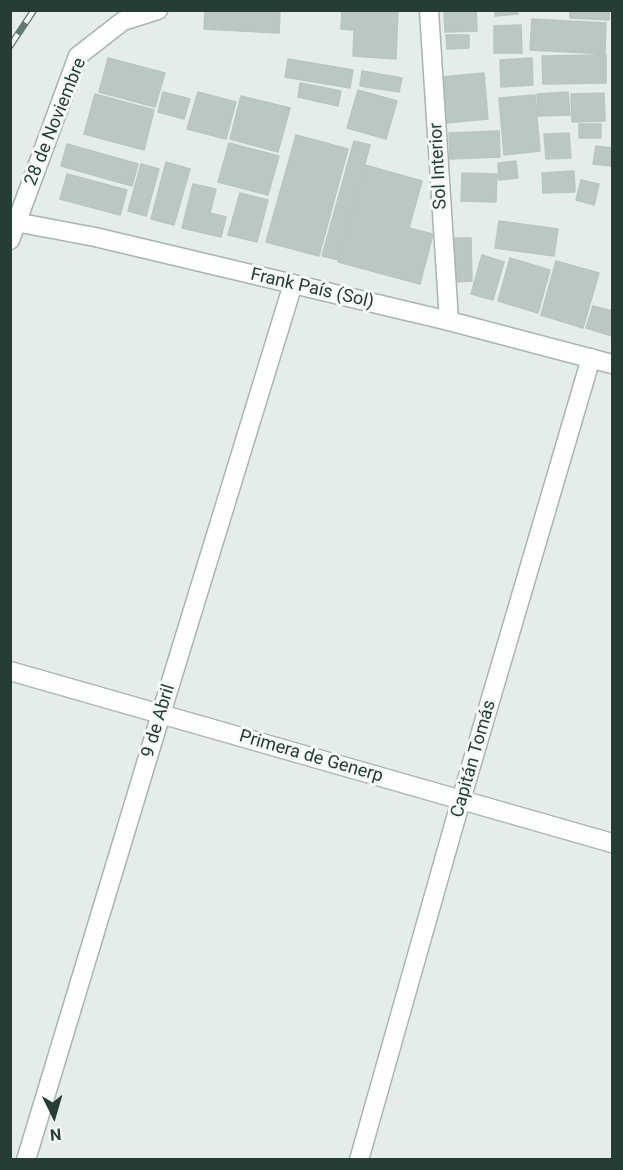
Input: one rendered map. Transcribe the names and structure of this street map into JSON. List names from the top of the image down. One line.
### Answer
{"streets":{"street":["28 de Noviembre","Sol Interior","Frank País (Sol)","9 de Abril","Primera de Generp","Capitán Tomás"]},"crossings":[["28 de Noviembre","Frank País (Sol)"],["Sol Interior","Frank País (Sol)"],["Frank País (Sol)","9 de Abril"],["Frank País (Sol)","Capitán Tomás"],["9 de Abril","Primera de Generp"],["Primera de Generp","Capitán Tomás"]],"north":"bottom"}
